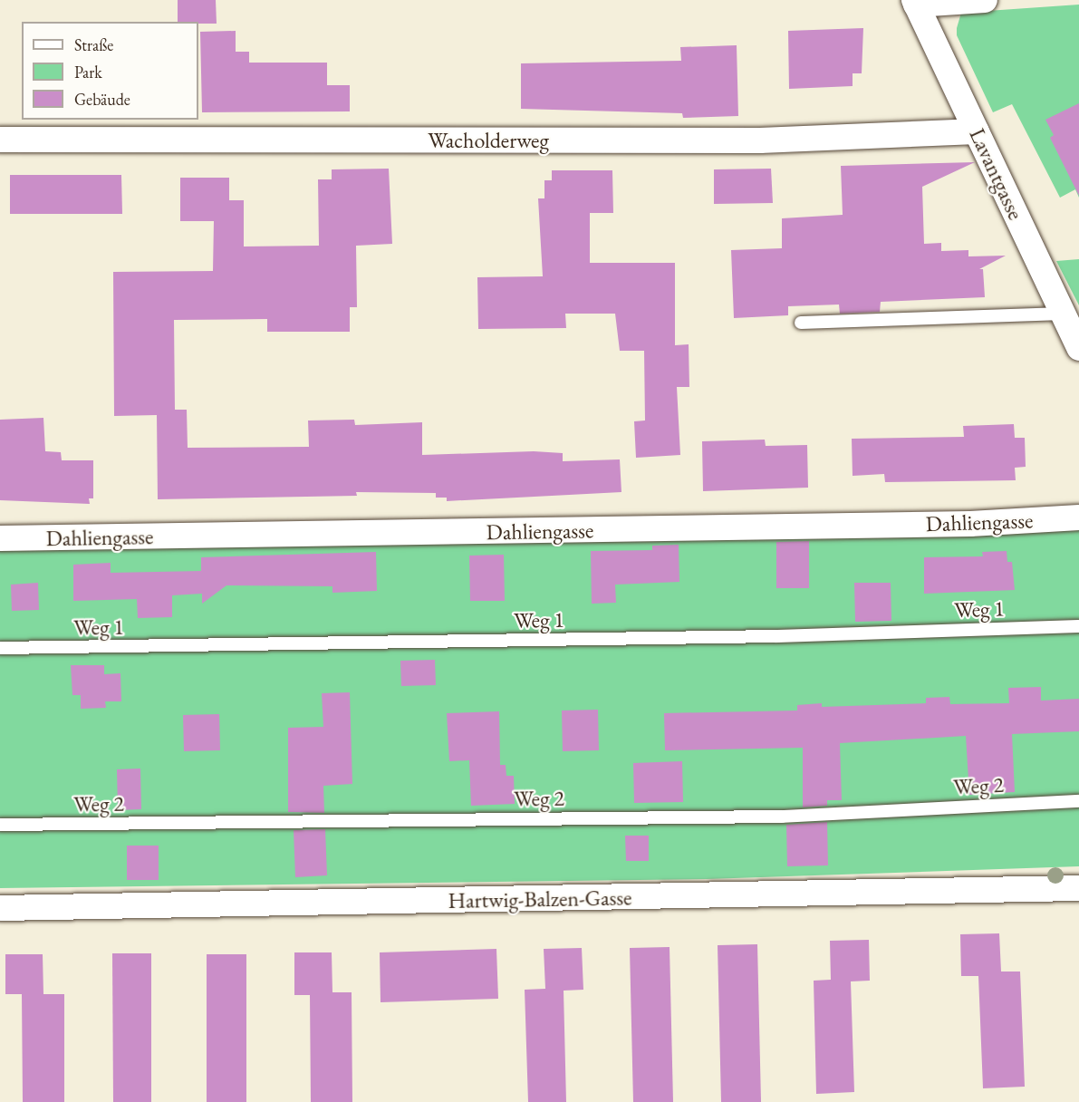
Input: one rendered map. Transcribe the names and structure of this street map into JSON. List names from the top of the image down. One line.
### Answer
{"streets":{"street":["Wacholderweg","Lavantgasse","Dahliengasse","Hartwig-Balzen-Gasse"],"lane":["Weg 1","Weg 2"]},"crossings":[["Wacholderweg","Lavantgasse"]],"legend":["Straße","Park","Gebäude"]}
